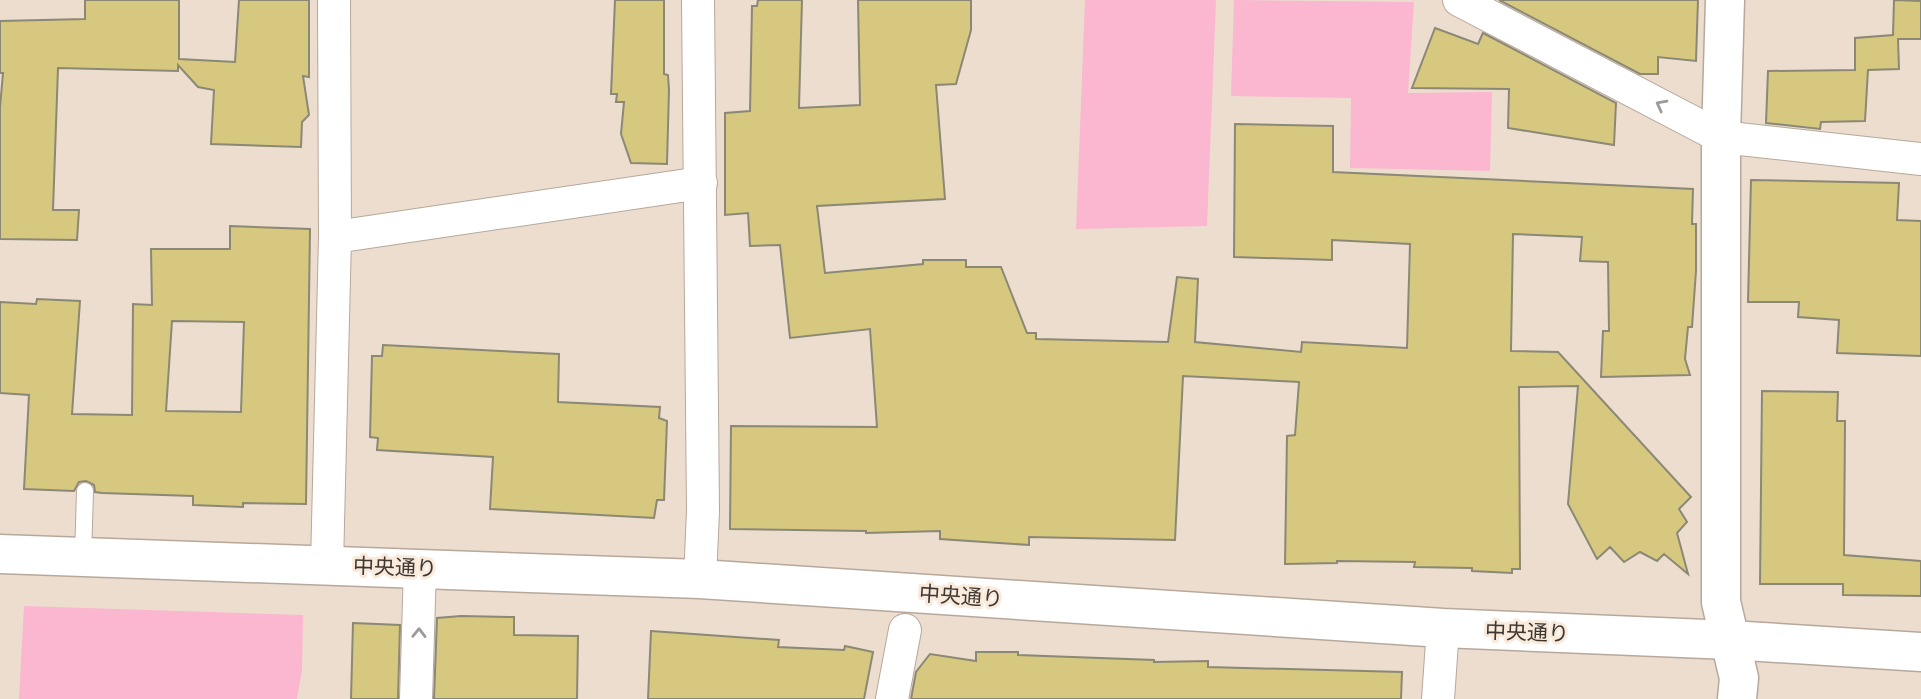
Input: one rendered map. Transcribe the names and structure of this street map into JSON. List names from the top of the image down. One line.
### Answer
{"streets":{"street":["中央通り"]}}
